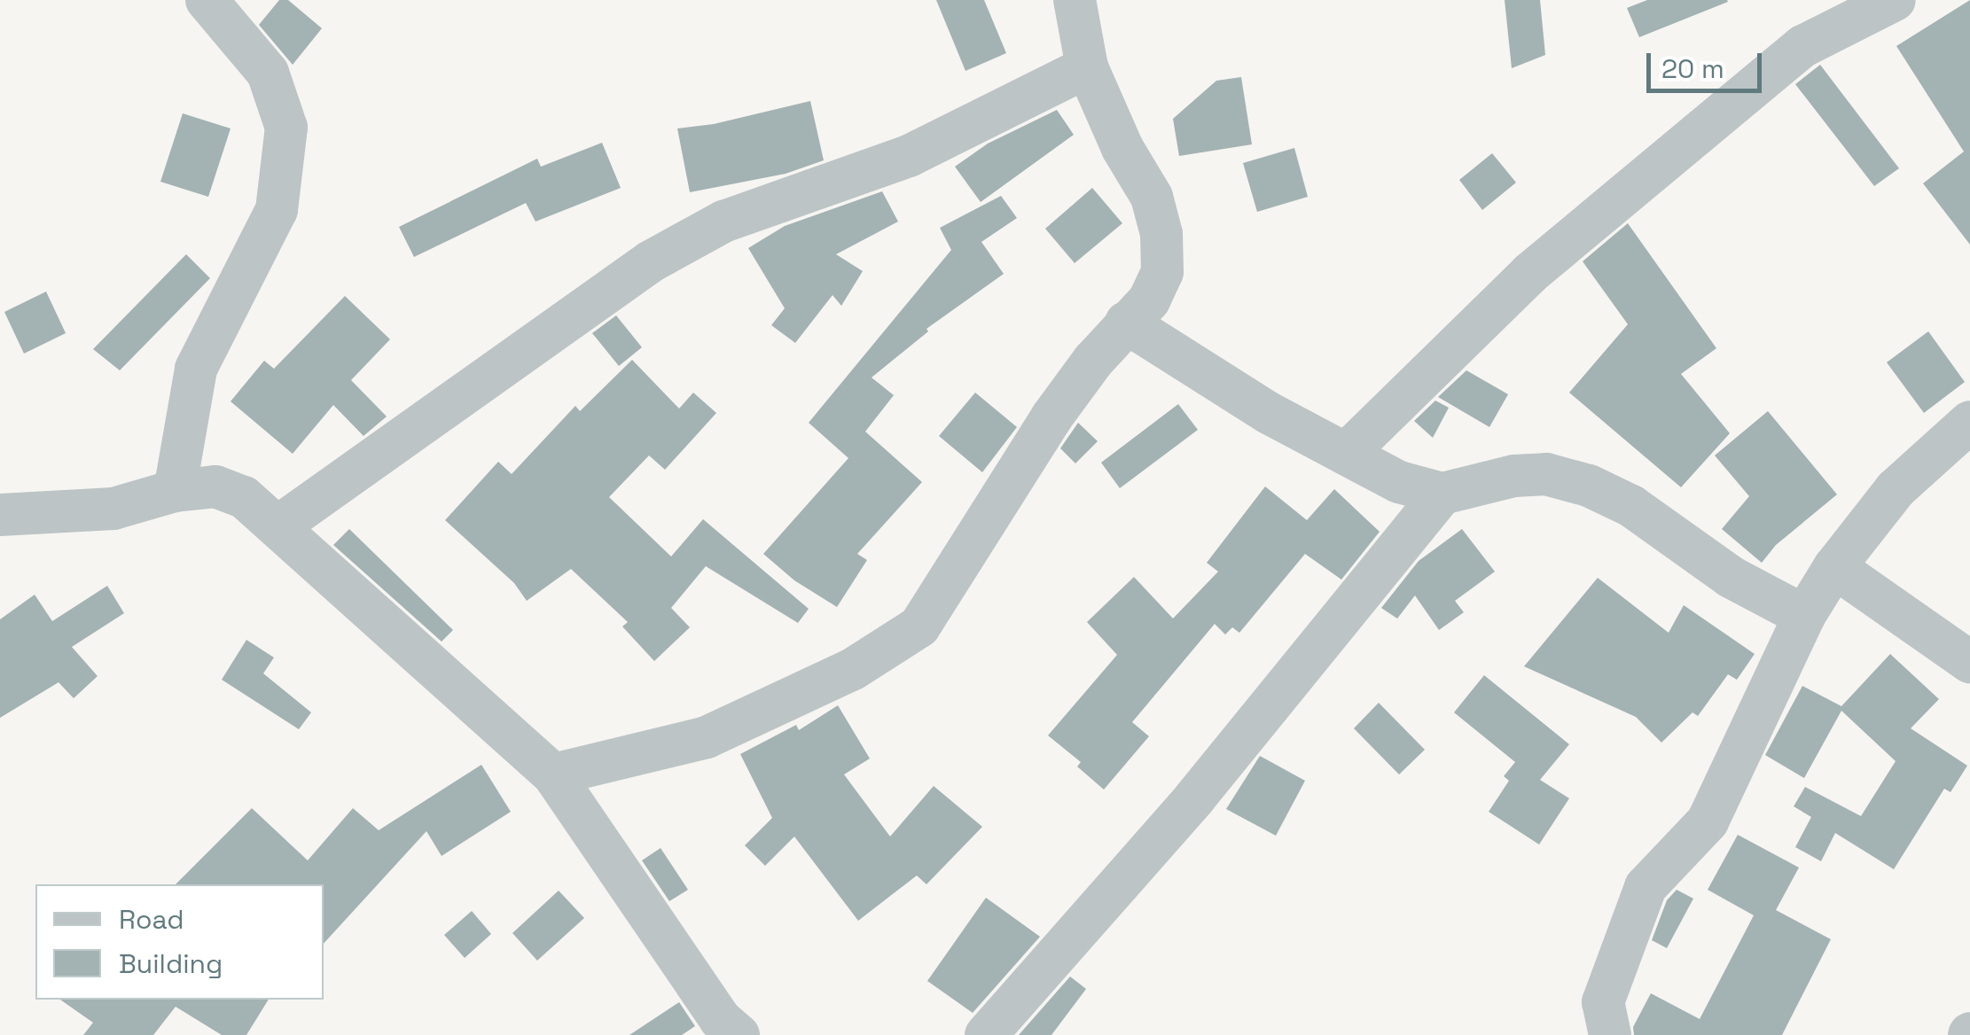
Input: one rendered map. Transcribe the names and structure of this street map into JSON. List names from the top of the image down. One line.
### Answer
{"legend":["Road","Building"],"scale_bar":"20 m"}
